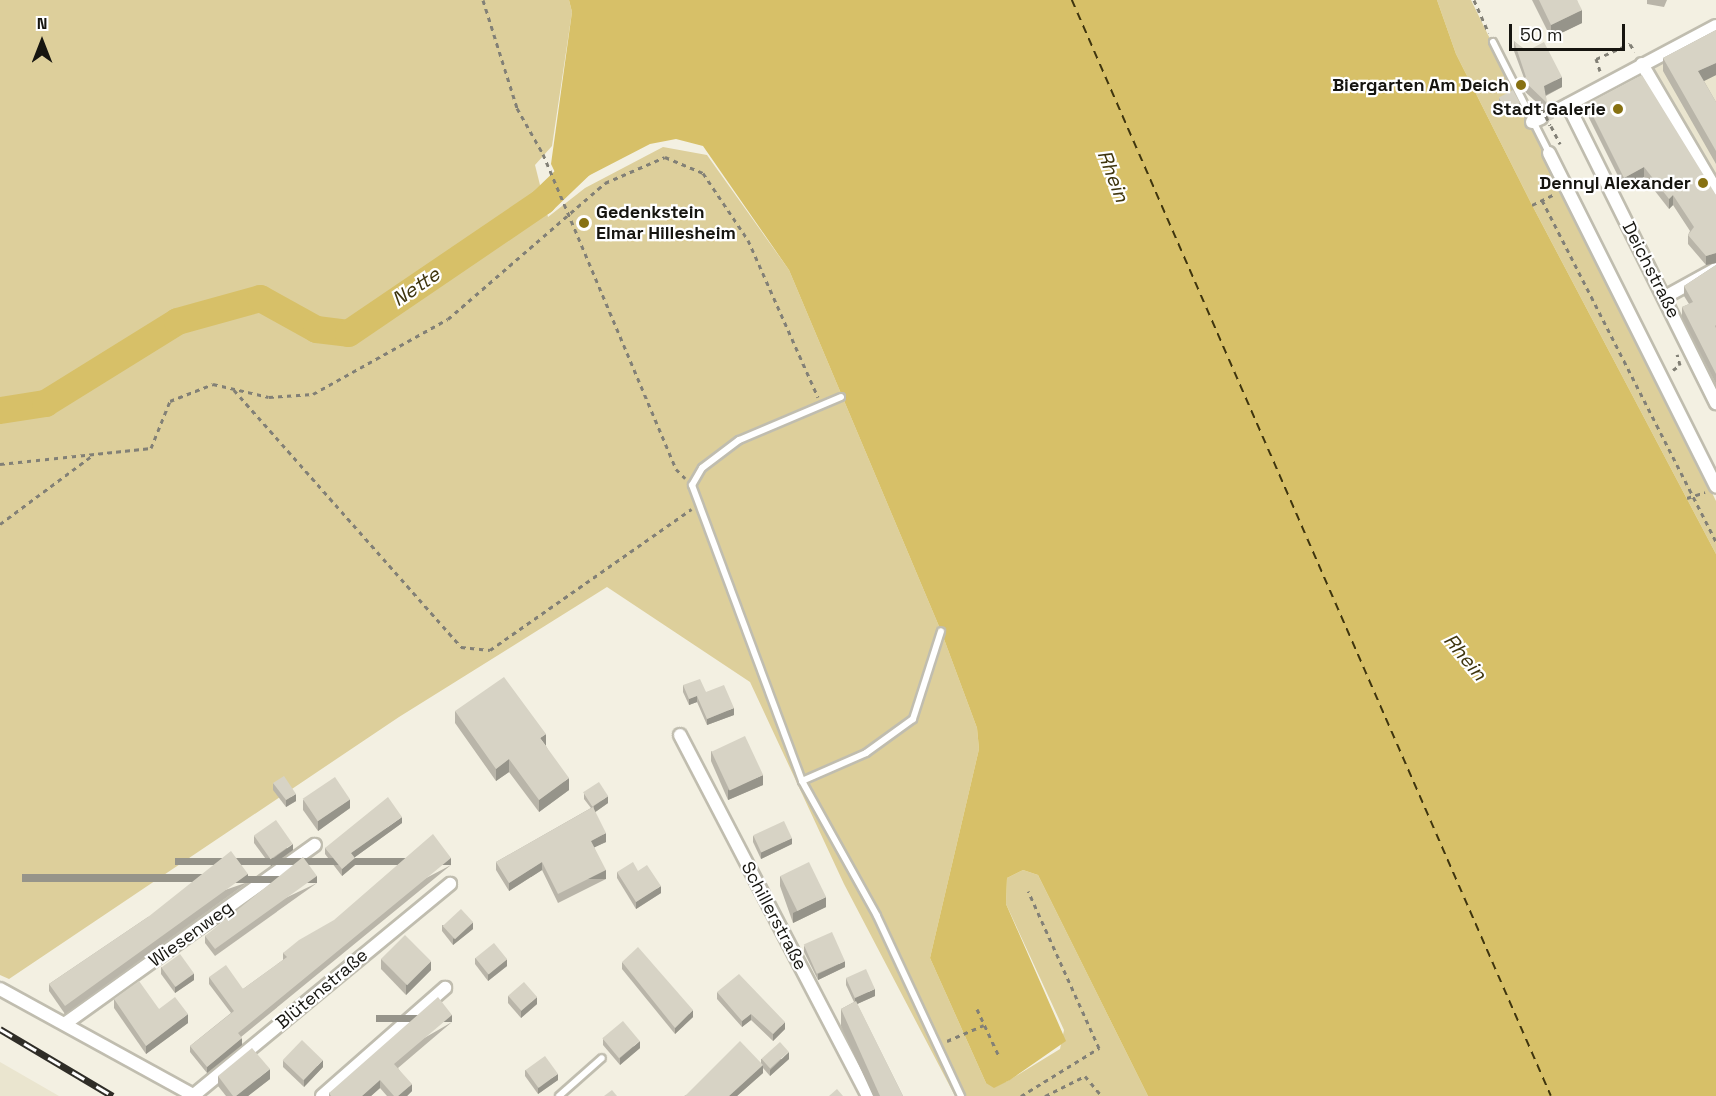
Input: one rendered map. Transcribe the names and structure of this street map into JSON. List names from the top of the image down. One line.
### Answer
{"streets":{"street":["Deichstraße","Schillerstraße","Wiesenweg","Blütenstraße"]},"water":["Rhein","Nette"],"places":["Biergarten Am Deich","Stadt Galerie","Dennyl Alexander","Gedenkstein Elmar Hillesheim"],"scale_bar":"50 m","north":"top"}
